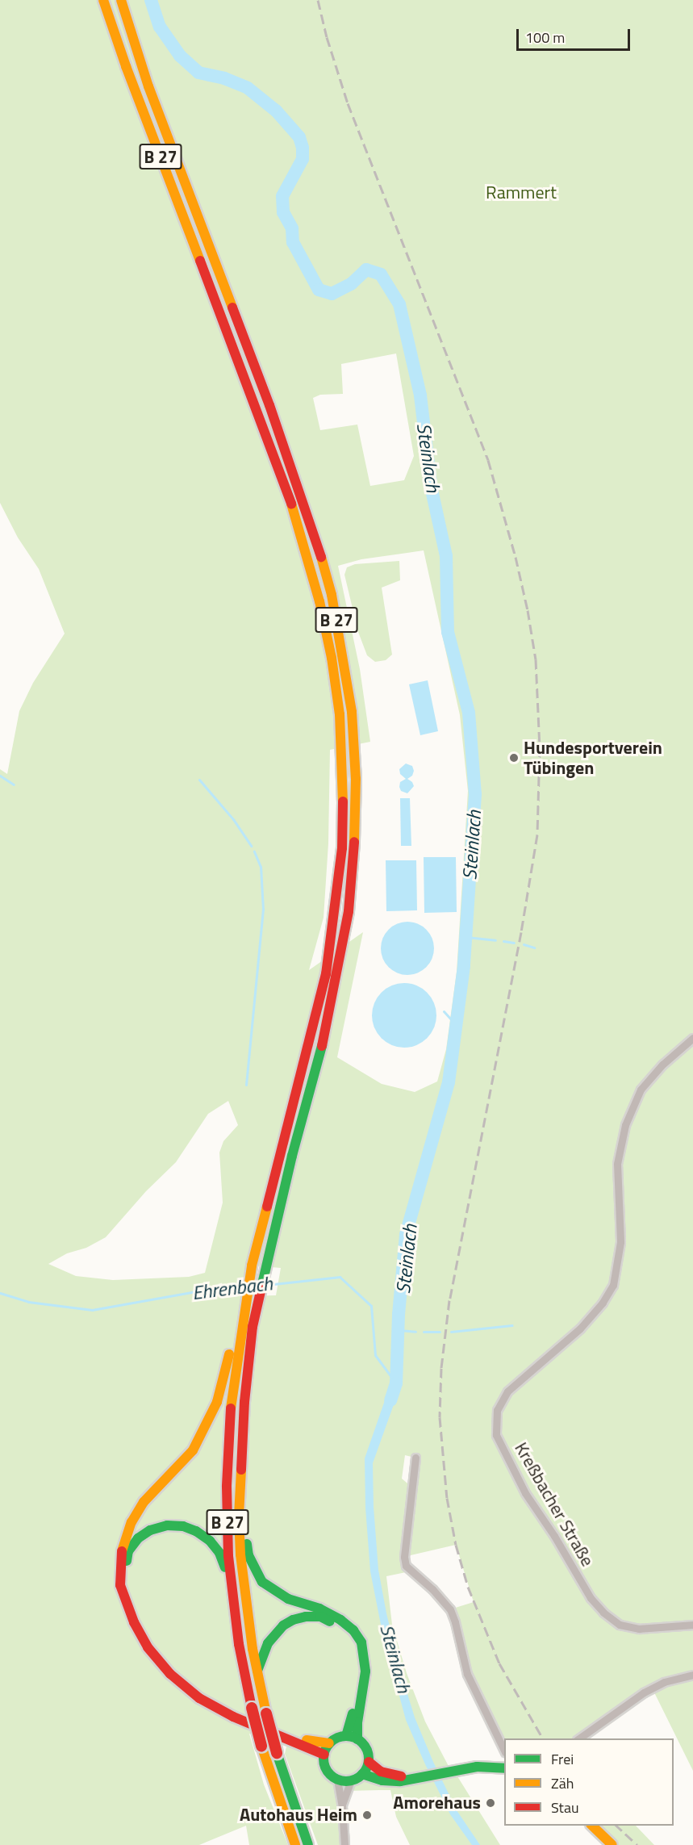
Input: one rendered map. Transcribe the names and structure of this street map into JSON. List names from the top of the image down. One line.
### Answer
{"streets":{"main road":["B 27"],"street":["Kreßbacher Straße"]},"water":["Steinlach","Ehrenbach"],"parks":["Rammert"],"places":["Hundesportverein Tübingen","Amorehaus","Autohaus Heim"],"legend":["Frei","Zäh","Stau"],"scale_bar":"100 m"}
